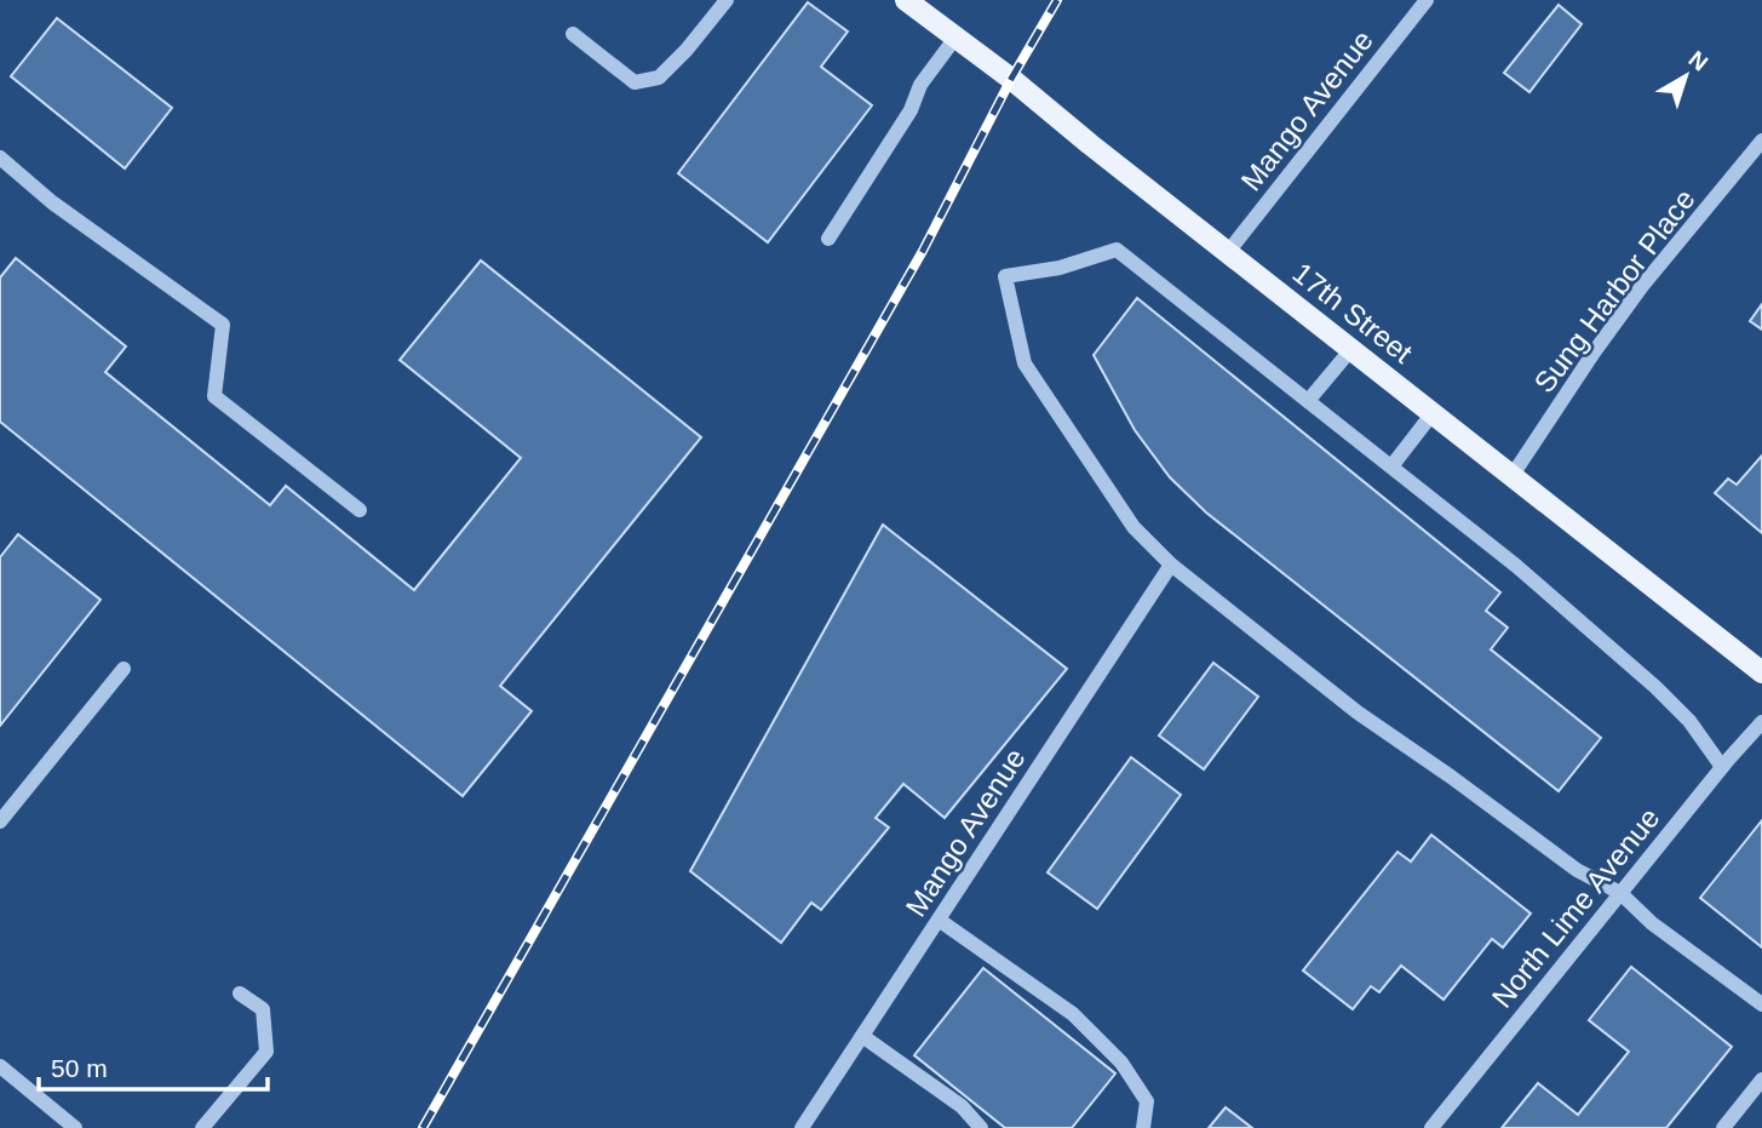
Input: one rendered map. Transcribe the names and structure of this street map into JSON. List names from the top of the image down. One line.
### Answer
{"streets":{"main road":["17th Street"],"street":["Mango Avenue","Sung Harbor Place","North Lime Avenue"]},"crossings":[["Mango Avenue","17th Street"],["Sung Harbor Place","17th Street"]],"scale_bar":"50 m","north":"top right"}
